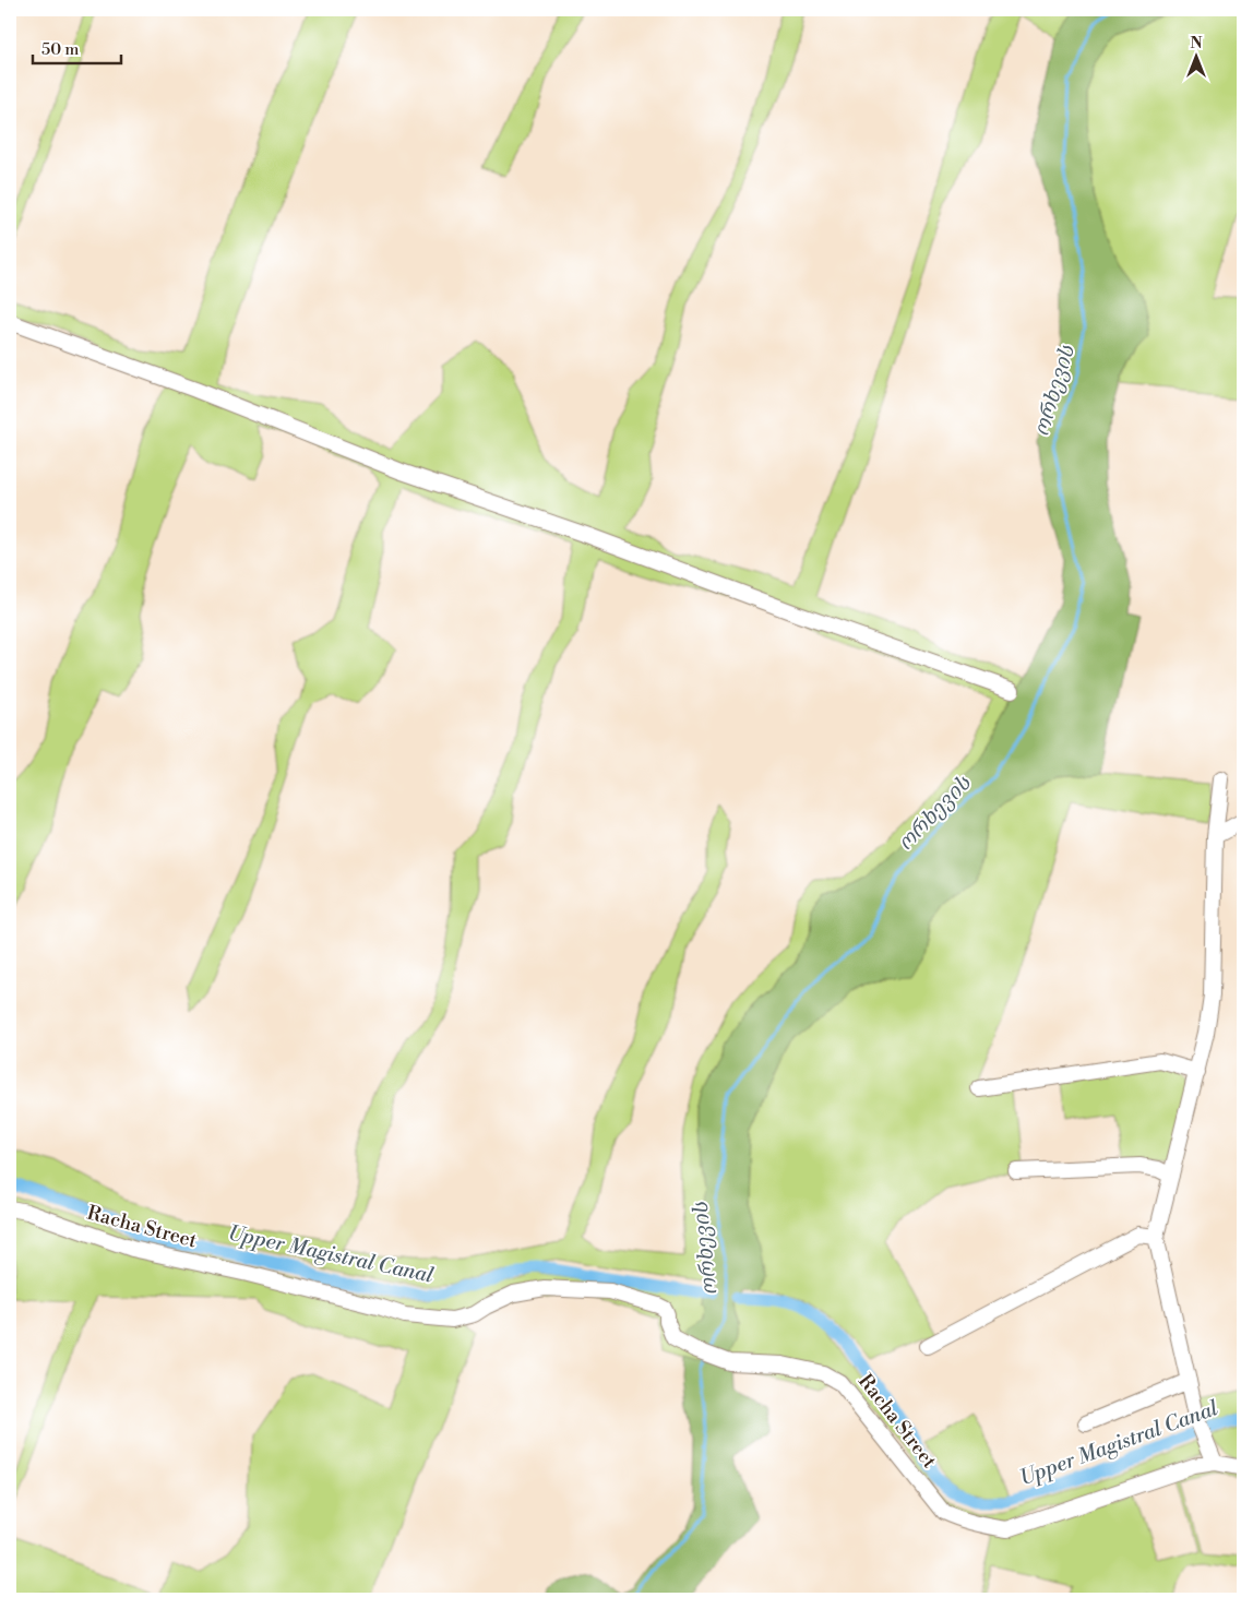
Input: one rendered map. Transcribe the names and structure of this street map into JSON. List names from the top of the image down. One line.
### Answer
{"streets":{"street":["Racha Street"]},"water":["ორხევის","Upper Magistral Canal"],"scale_bar":"50 m","north":"top"}
